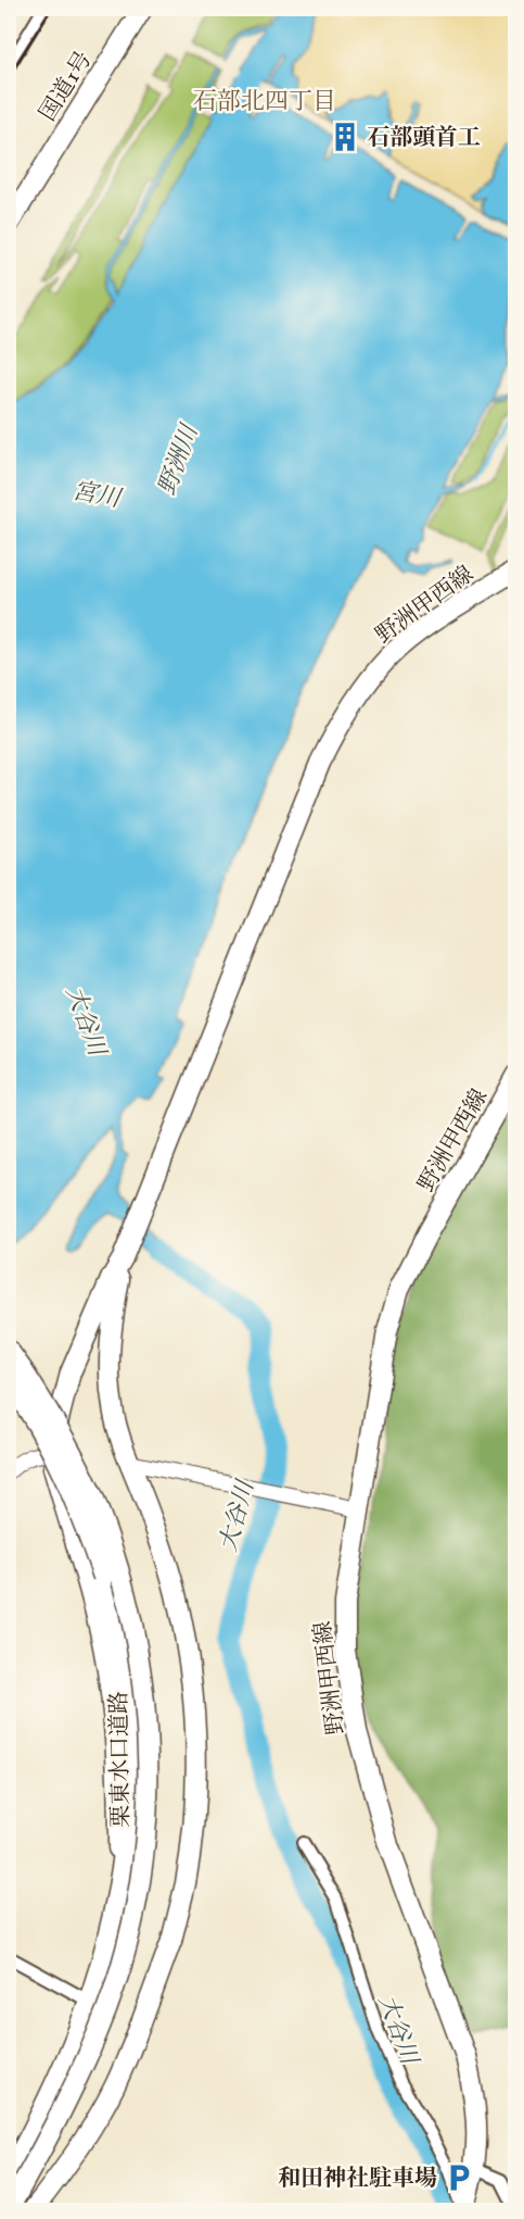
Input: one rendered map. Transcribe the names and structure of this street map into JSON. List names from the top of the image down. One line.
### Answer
{"streets":{"main road":["国道1号","野洲甲西線","栗東水口道路"]},"districts":["石部北四丁目"],"water":["野洲川","宮川","大谷川"],"places":{"building":["石部頭首工"],"parking":["和田神社駐車場"]}}
